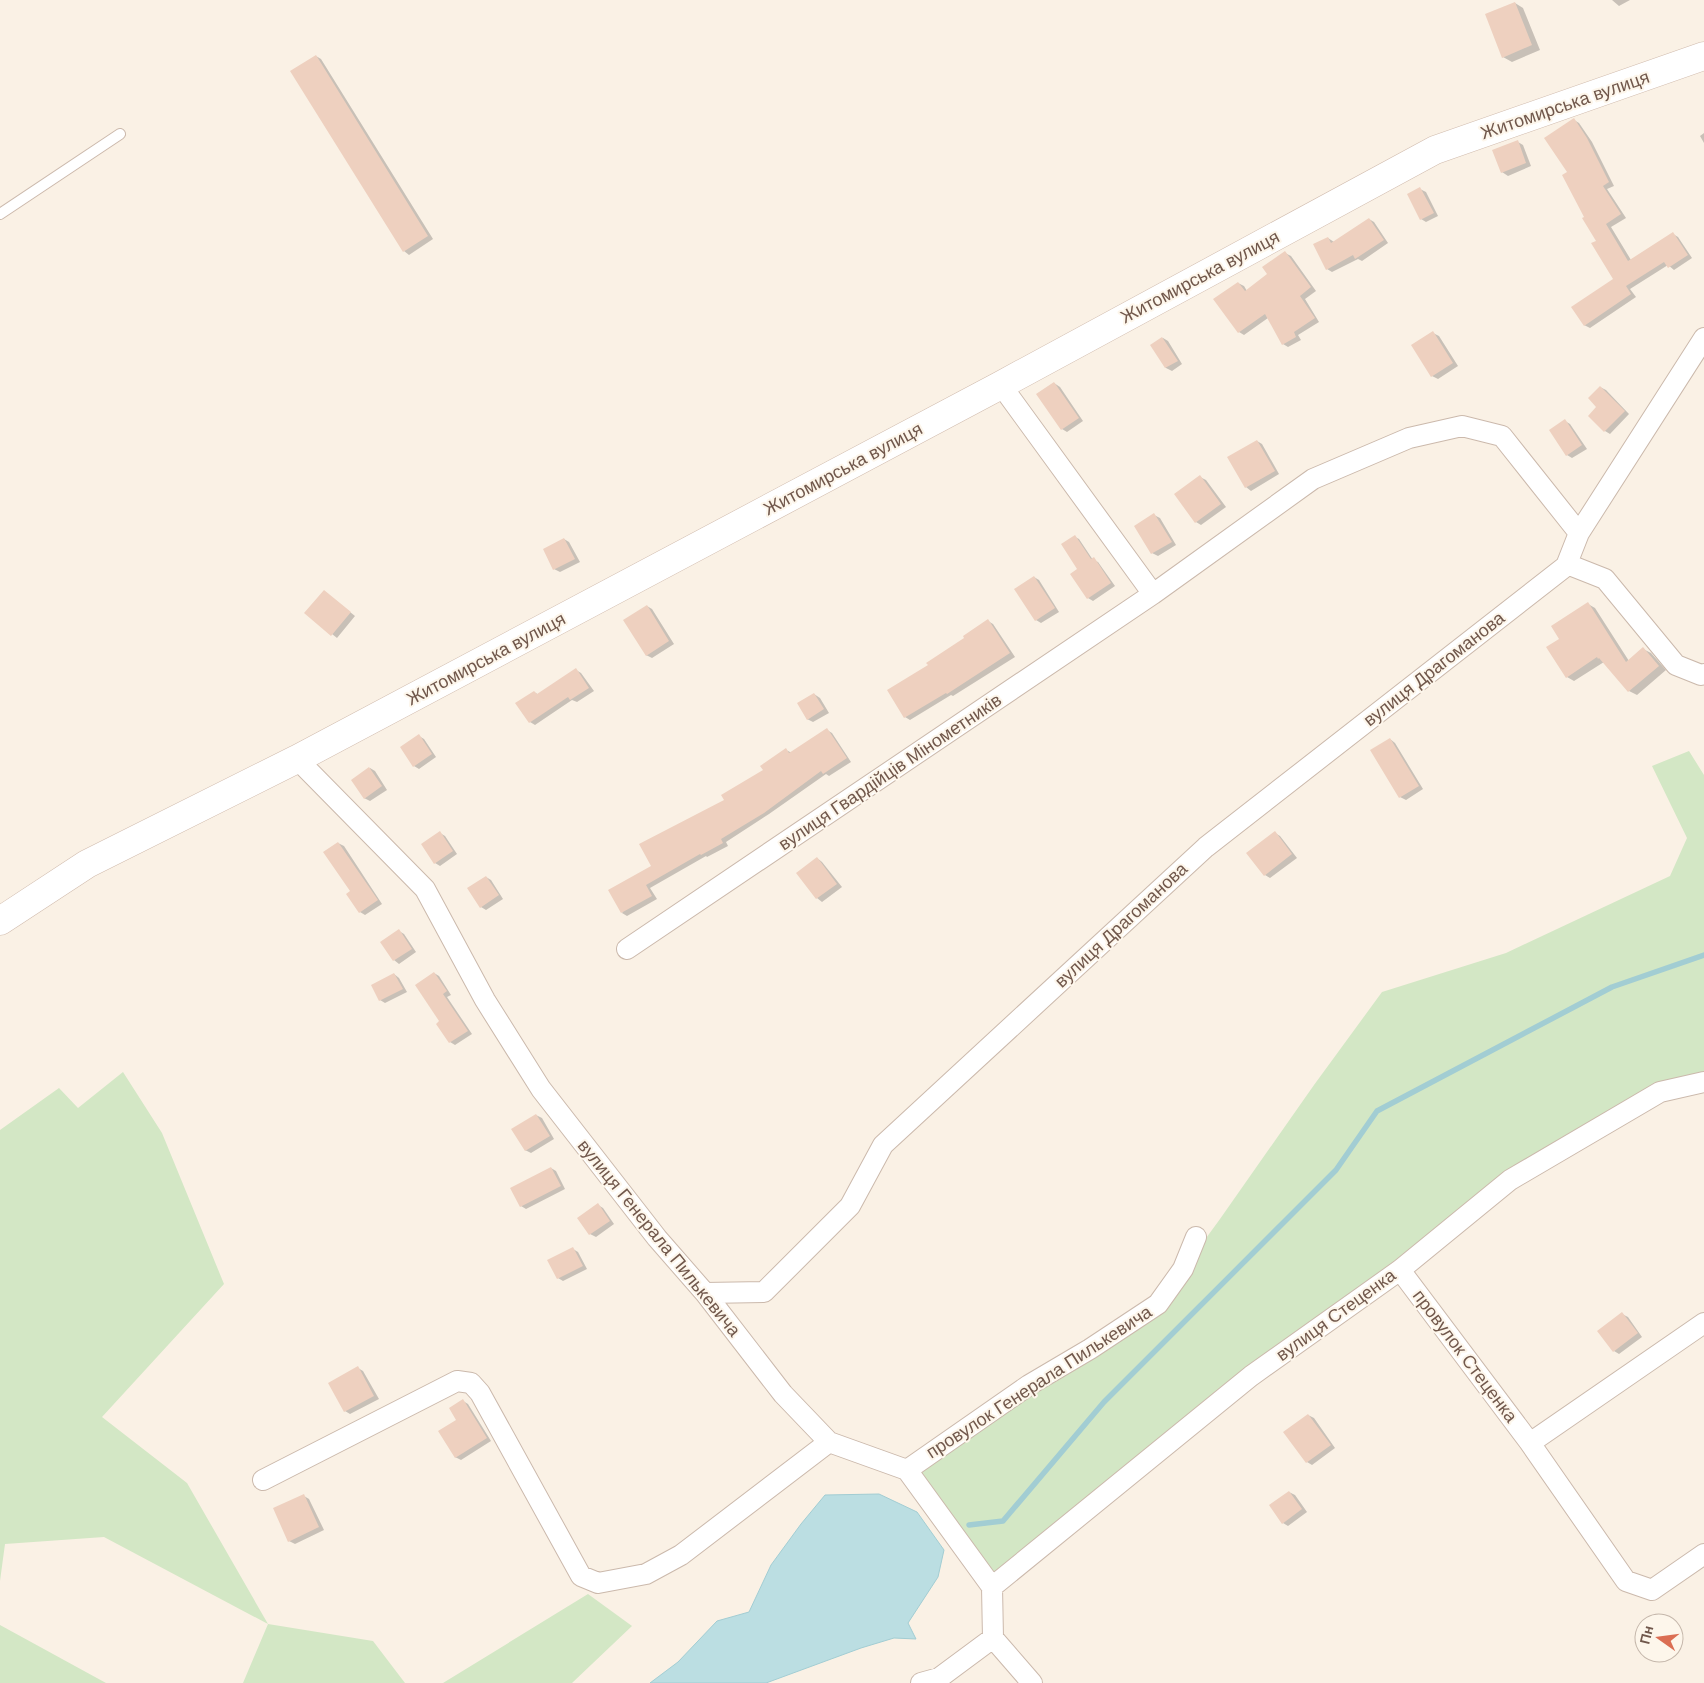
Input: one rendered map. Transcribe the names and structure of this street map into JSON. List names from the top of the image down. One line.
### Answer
{"streets":{"main road":["Житомирська вулиця"],"street":["вулиця Драгоманова","вулиця Гвардійців Мінометників","вулиця Генерала Пилькевича","вулиця Стеценка","провулок Стеценка","провулок Генерала Пилькевича"]},"crossings":[["Житомирська вулиця","вулиця Генерала Пилькевича"],["вулиця Драгоманова","вулиця Гвардійців Мінометників"],["вулиця Драгоманова","вулиця Генерала Пилькевича"],["вулиця Генерала Пилькевича","провулок Генерала Пилькевича"],["вулиця Стеценка","провулок Стеценка"]],"north":"left"}
